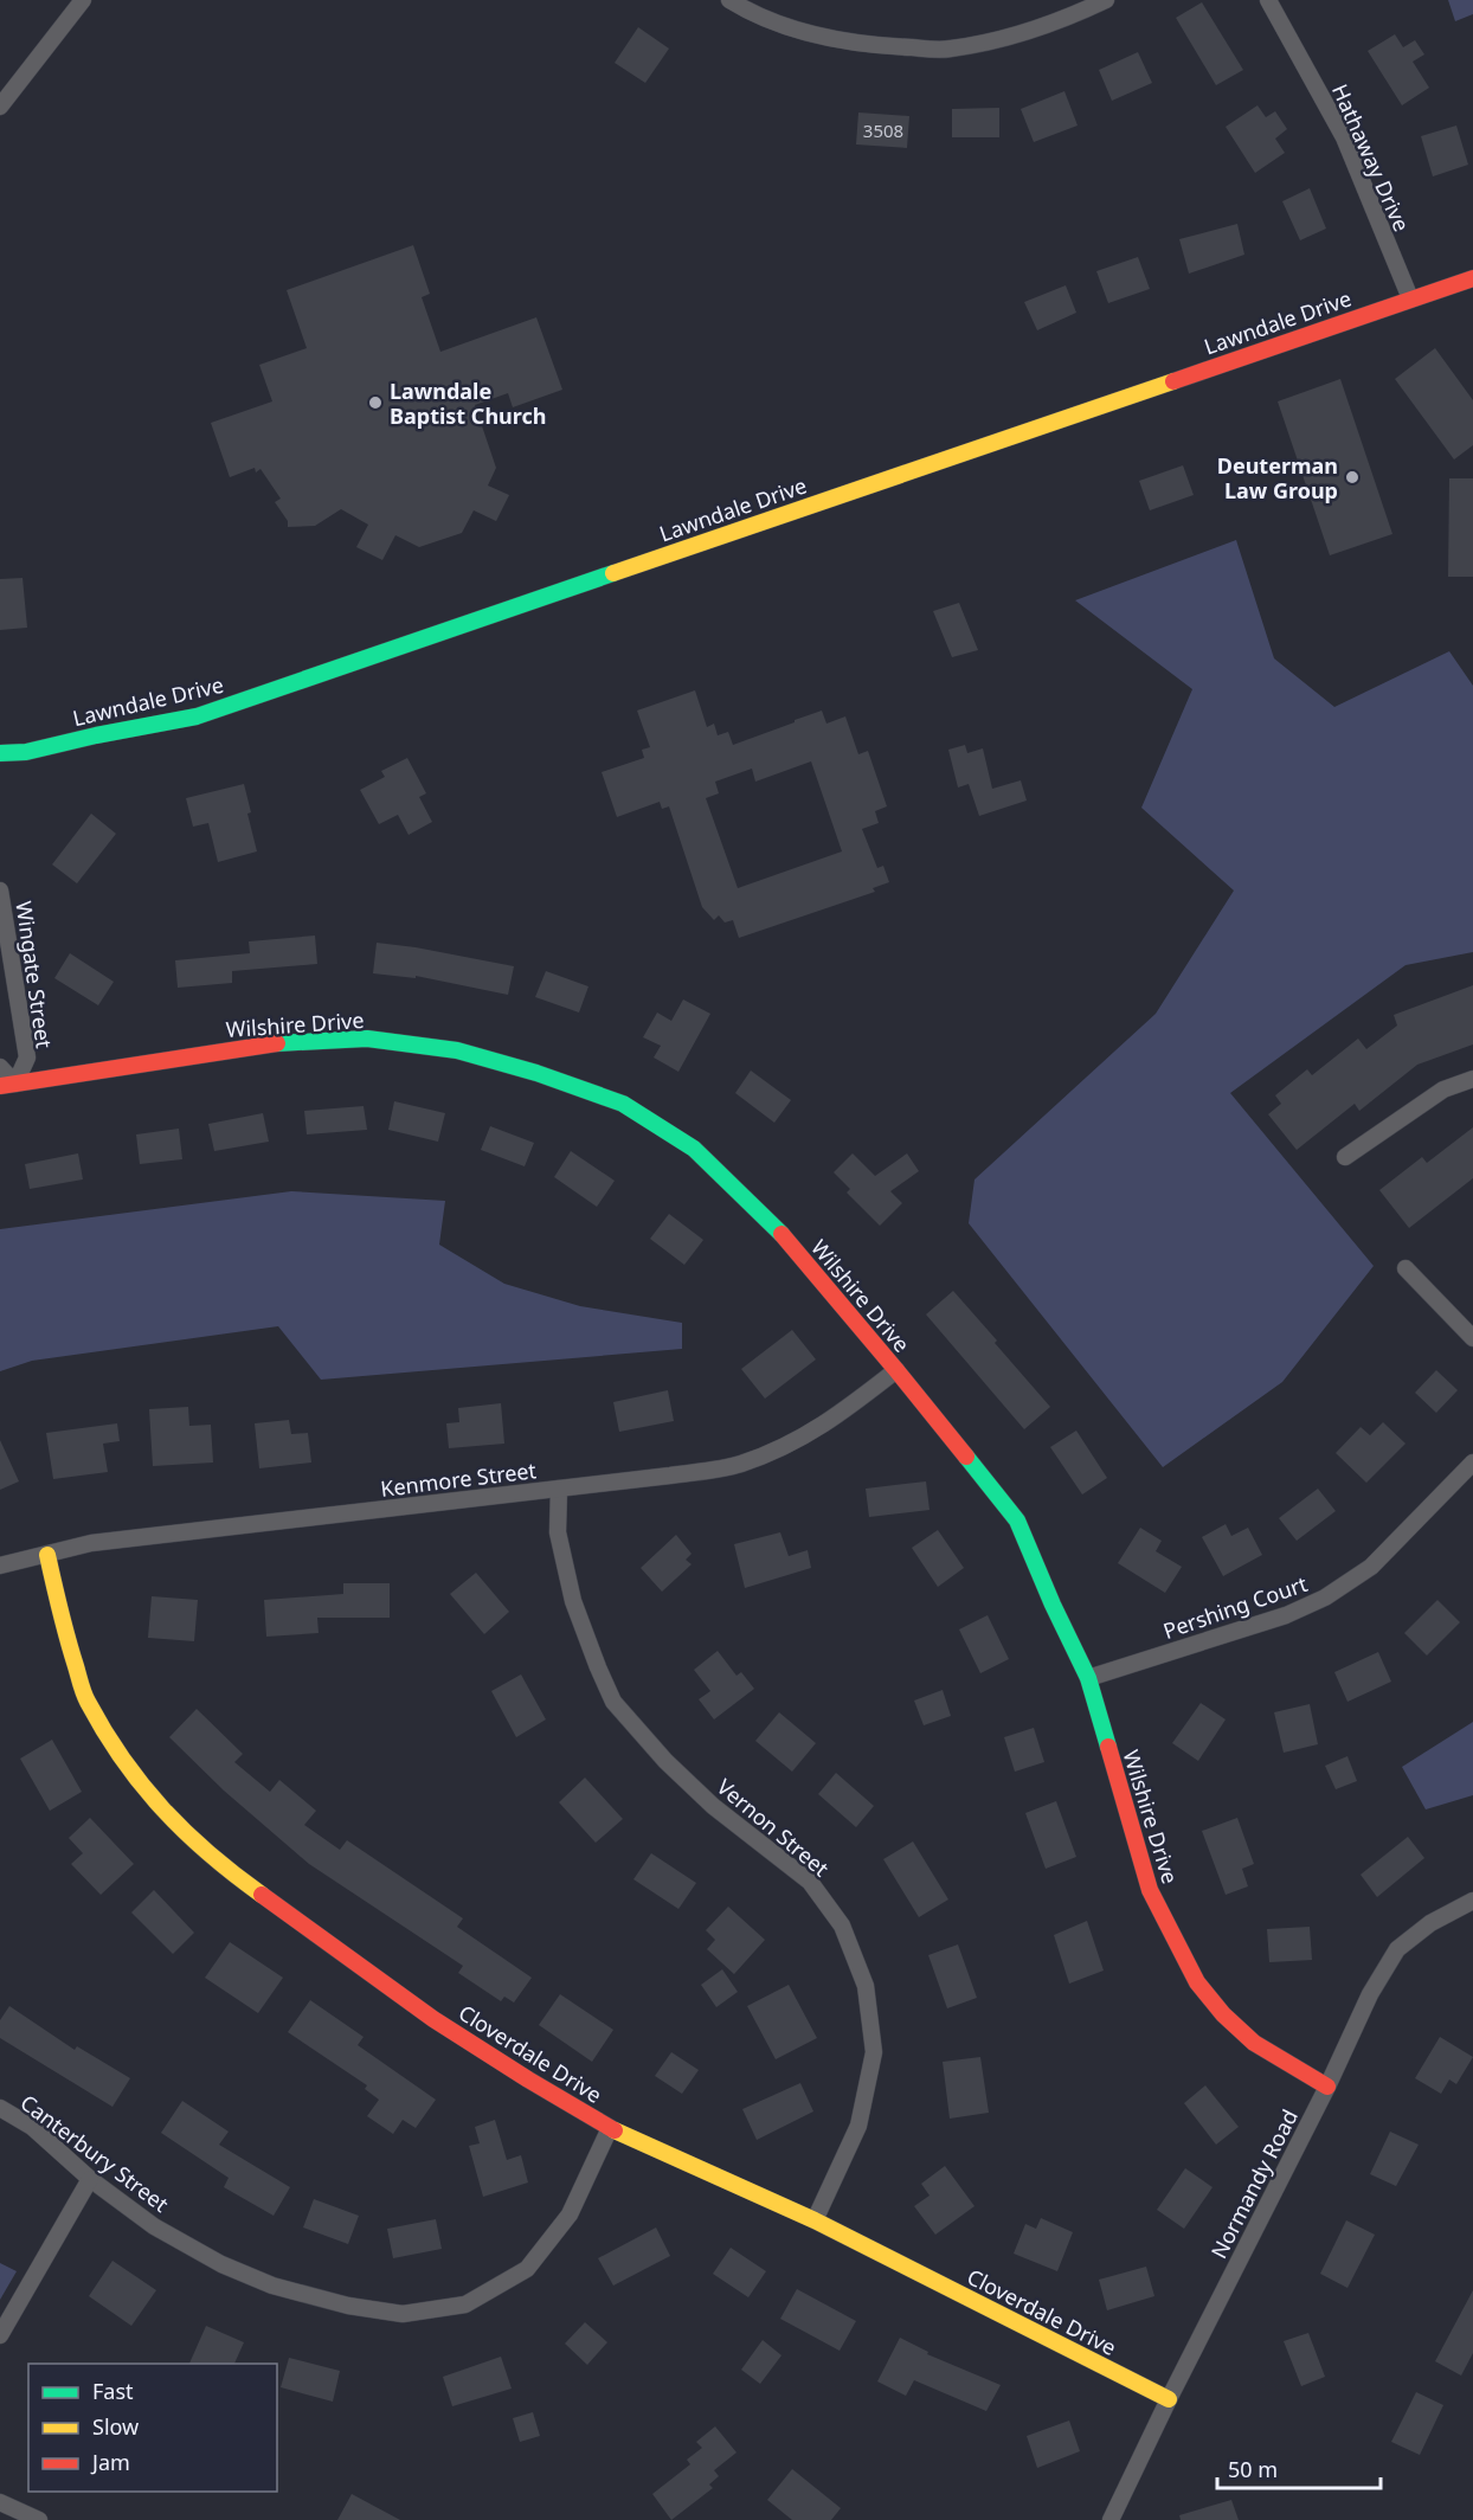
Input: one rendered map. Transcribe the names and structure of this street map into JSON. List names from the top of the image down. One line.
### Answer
{"streets":{"street":["Hathaway Drive","Lawndale Drive","Wingate Street","Wilshire Drive","Kenmore Street","Pershing Court","Vernon Street","Cloverdale Drive","Canterbury Street","Normandy Road"]},"crossings":[["Hathaway Drive","Lawndale Drive"],["Wingate Street","Wilshire Drive"],["Wilshire Drive","Kenmore Street"],["Wilshire Drive","Pershing Court"],["Wilshire Drive","Normandy Road"],["Kenmore Street","Vernon Street"],["Kenmore Street","Cloverdale Drive"],["Vernon Street","Cloverdale Drive"],["Cloverdale Drive","Canterbury Street"],["Cloverdale Drive","Normandy Road"]],"places":["Lawndale Baptist Church","Deuterman Law Group"],"house_numbers":["3508"],"legend":["Fast","Slow","Jam"],"scale_bar":"50 m"}
